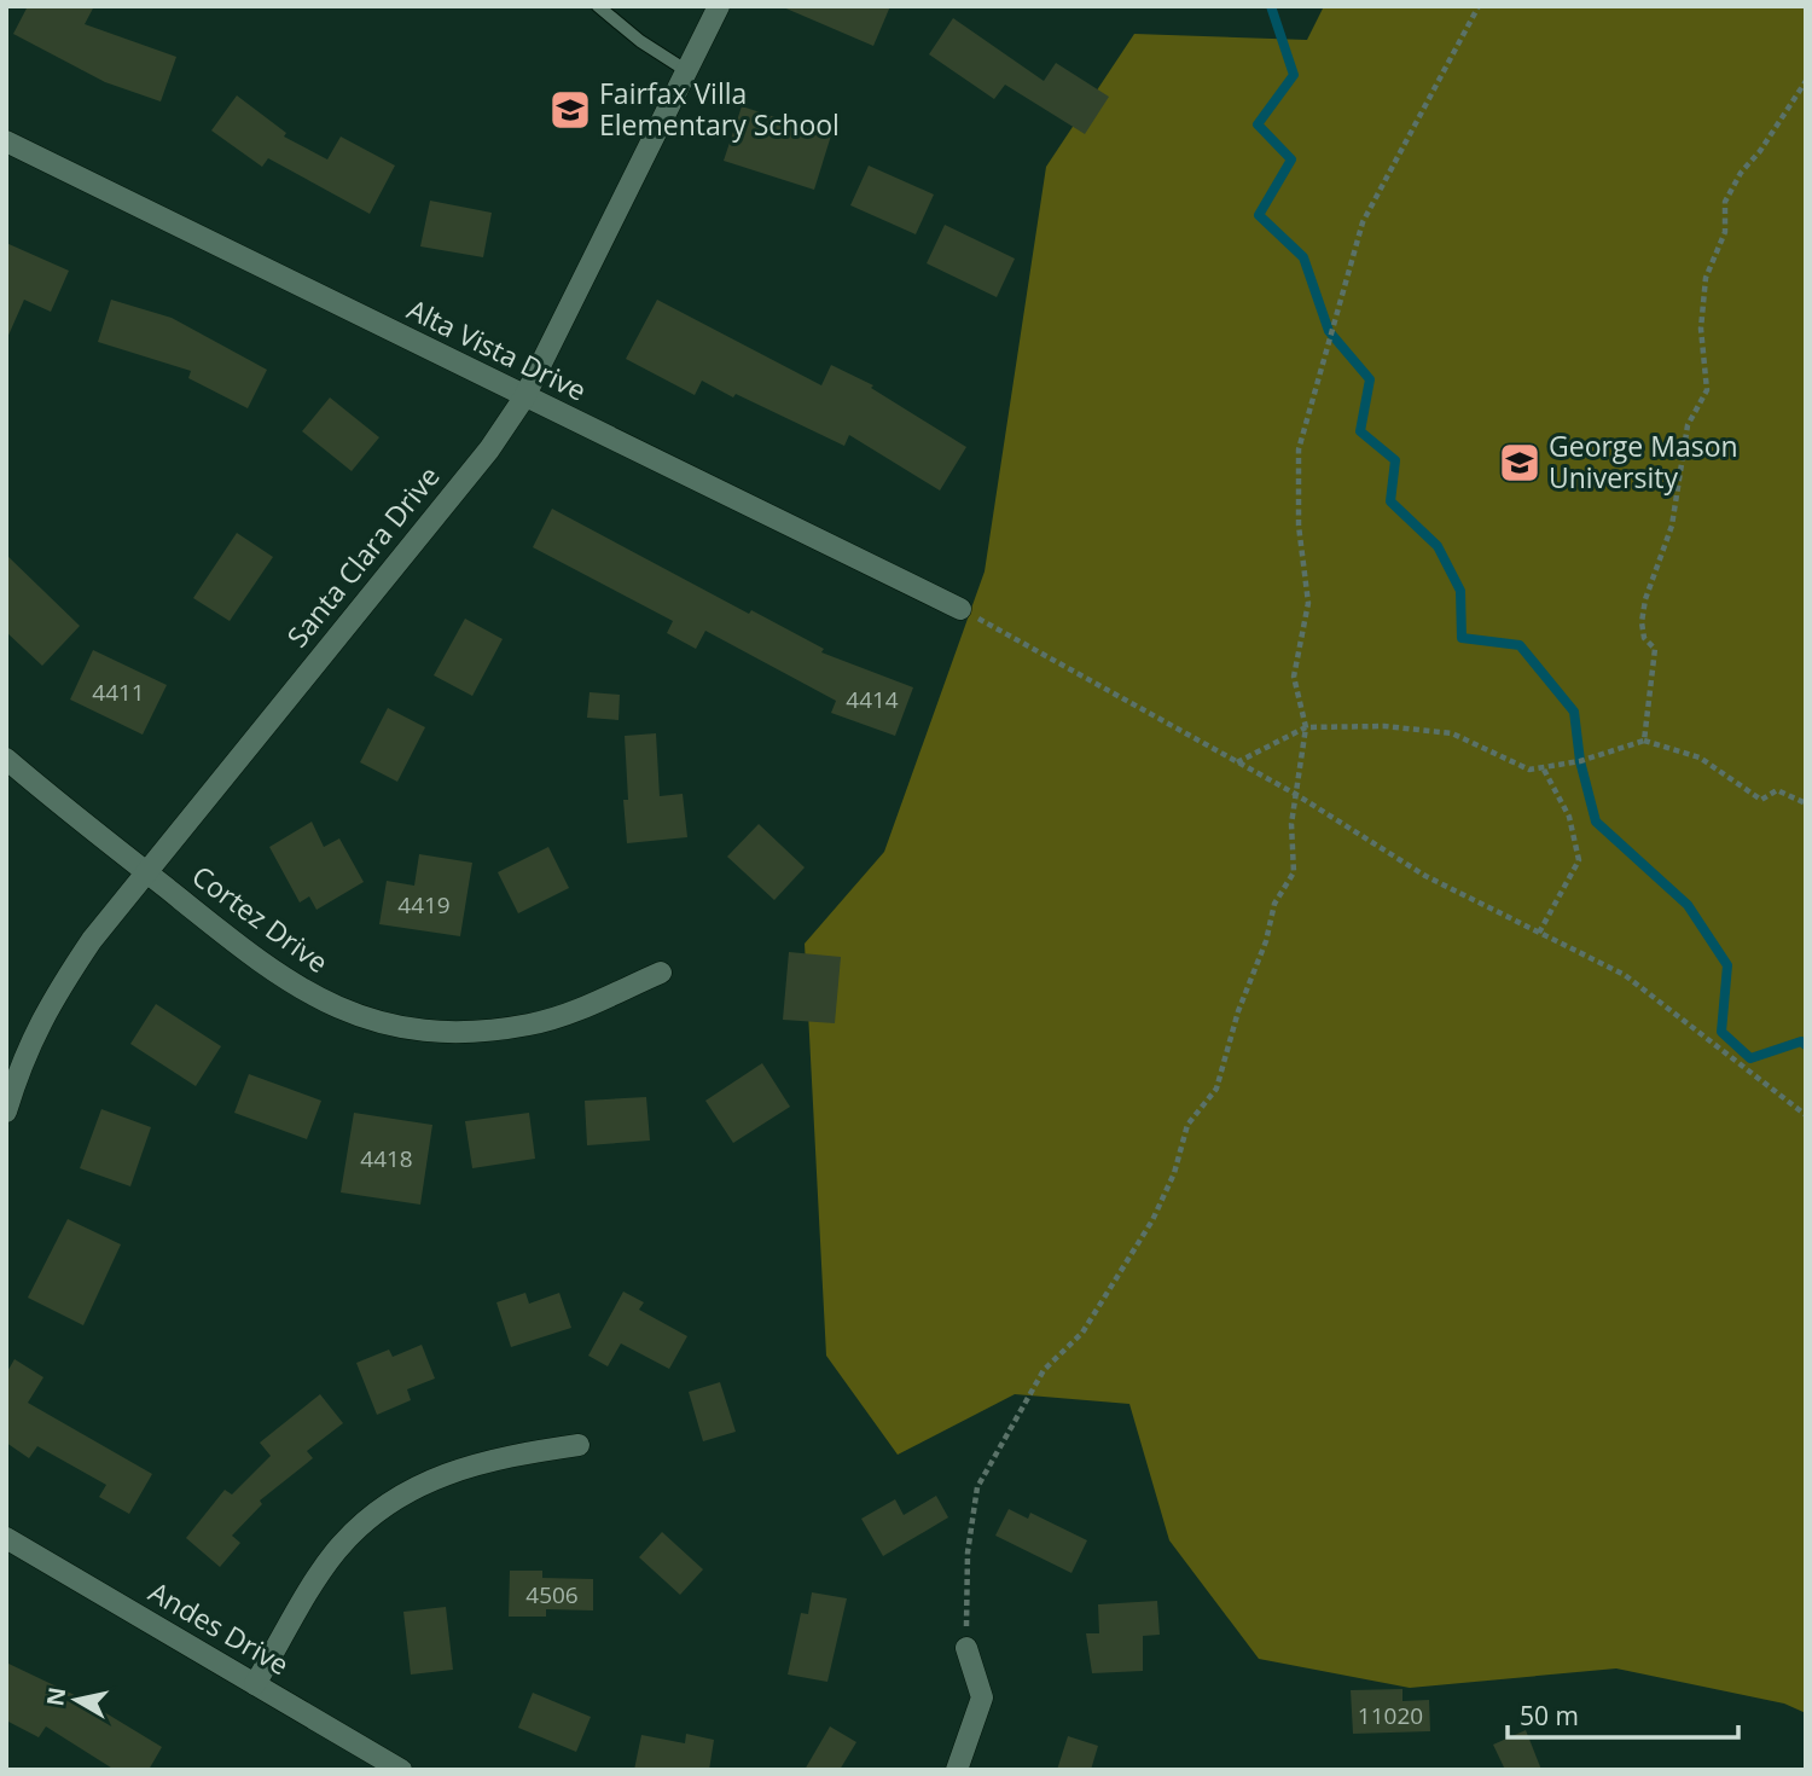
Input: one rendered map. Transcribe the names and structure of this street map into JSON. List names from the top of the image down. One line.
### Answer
{"streets":{"street":["Alta Vista Drive","Santa Clara Drive","Cortez Drive","Andes Drive"]},"crossings":[["Alta Vista Drive","Santa Clara Drive"],["Santa Clara Drive","Cortez Drive"]],"places":{"school or university":["Fairfax Villa Elementary School","George Mason University"]},"house_numbers":["4411","4414","4419","4418","4506","11020"],"scale_bar":"50 m","north":"left"}
